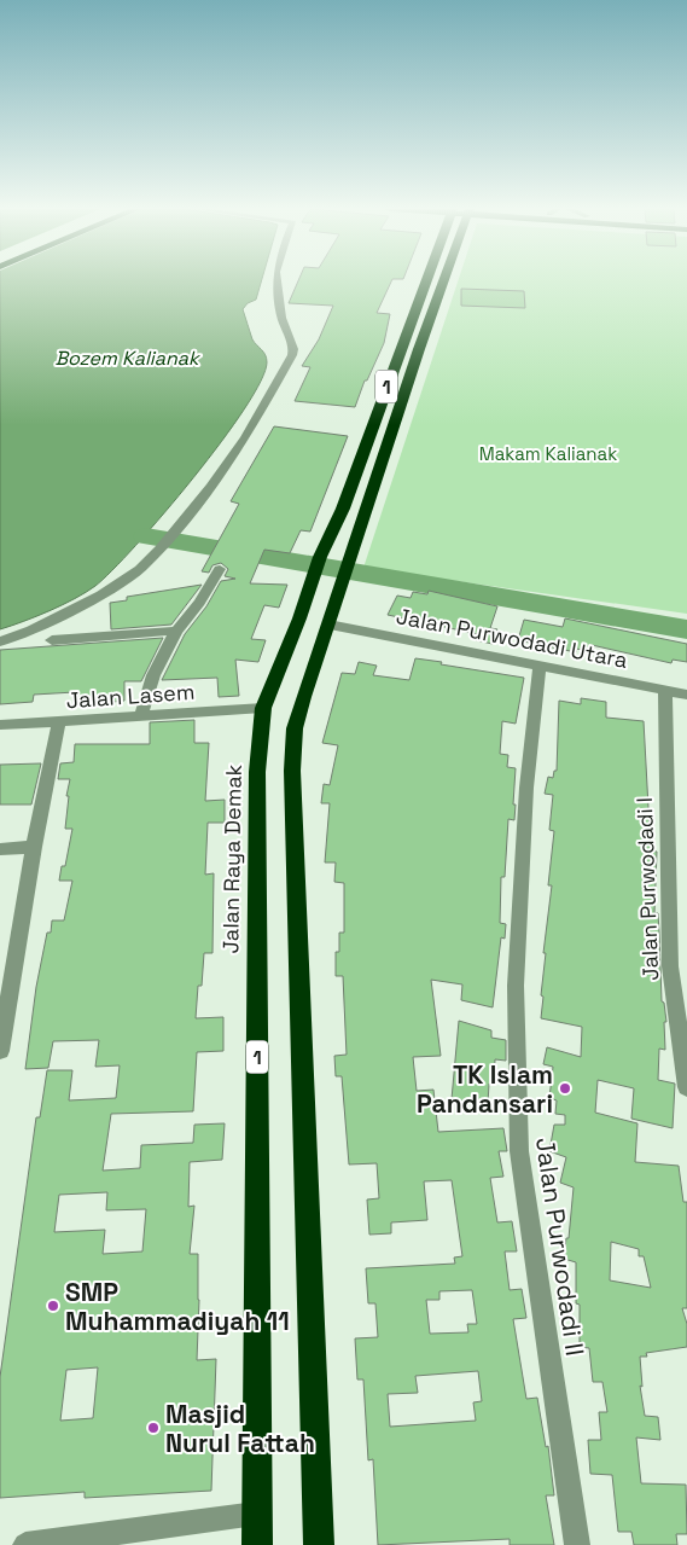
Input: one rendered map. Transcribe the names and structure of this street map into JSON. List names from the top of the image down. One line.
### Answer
{"streets":{"highway":["1","Jalan Raya Demak"],"street":["Jalan Purwodadi Utara","Jalan Lasem","Jalan Purwodadi I","Jalan Purwodadi II"]},"crossings":[["1","Jalan Purwodadi Utara"],["Jalan Purwodadi Utara","Jalan Purwodadi I"],["Jalan Purwodadi Utara","Jalan Purwodadi II"],["Jalan Lasem","Jalan Raya Demak"]],"water":["Bozem Kalianak"],"parks":["Makam Kalianak"],"places":["TK Islam Pandansari","SMP Muhammadiyah 11","Masjid Nurul Fattah"]}
